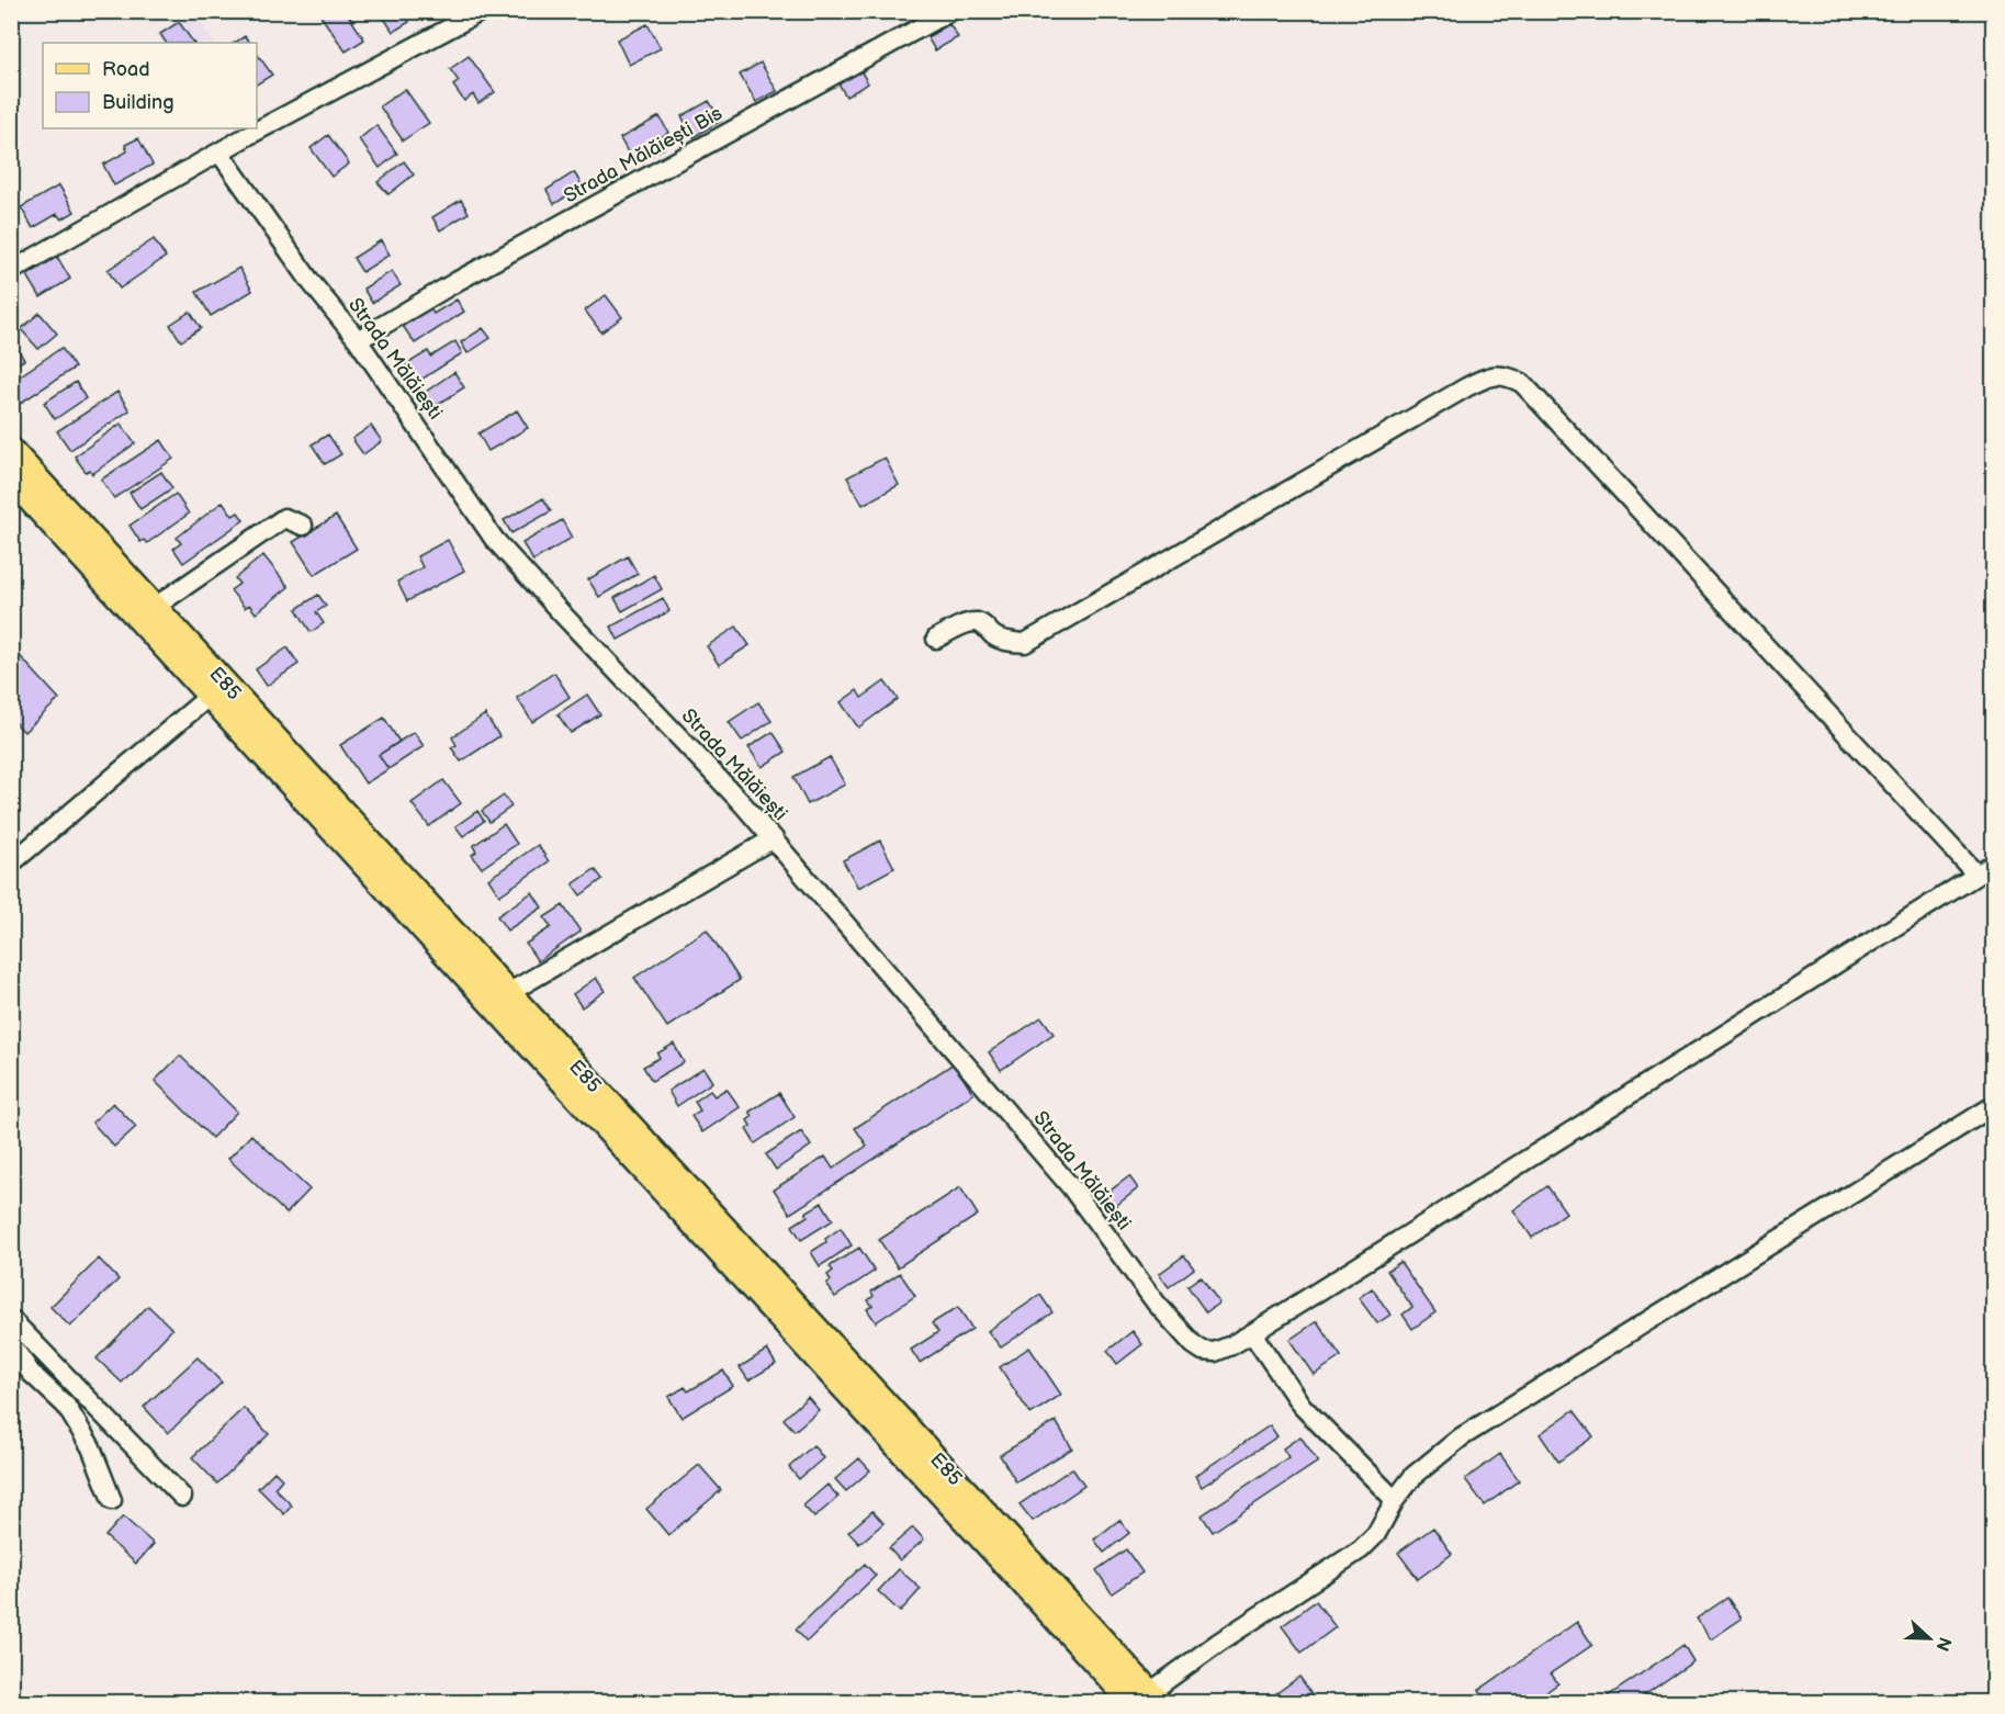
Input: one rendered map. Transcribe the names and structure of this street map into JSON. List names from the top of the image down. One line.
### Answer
{"streets":{"main road":["E85"],"street":["Strada Mălăiești Bis","Strada Mălăiești"]},"crossings":[["Strada Mălăiești Bis","Strada Mălăiești"]],"legend":["Road","Building"],"north":"right"}
